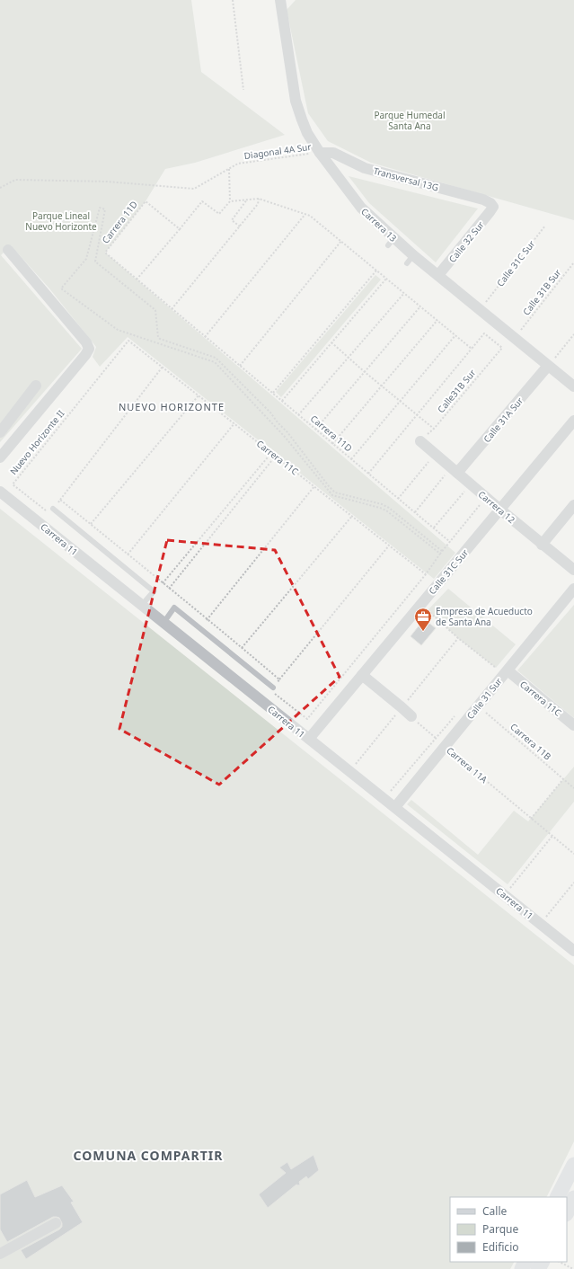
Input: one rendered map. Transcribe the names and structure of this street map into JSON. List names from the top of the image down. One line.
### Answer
{"streets":{"street":["Transversal 13G","Carrera 13","Calle 32 Sur","Calle 31C Sur","Calle 31A Sur","Carrera 11C","Carrera 12","Carrera 11","Calle 31 Sur"],"path":["Diagonal 4A Sur","Carrera 11D","Calle 31B Sur","Calle31B Sur","Nuevo Horizonte II","Carrera 11B","Carrera 11A"]},"crossings":[["Diagonal 4A Sur","Transversal 13G"],["Diagonal 4A Sur","Carrera 13"],["Transversal 13G","Carrera 13"],["Transversal 13G","Calle 32 Sur"],["Carrera 13","Calle 32 Sur"],["Carrera 13","Calle 31A Sur"],["Calle 31C Sur","Carrera 12"],["Calle 31C Sur","Carrera 11"],["Calle31B Sur","Carrera 12"],["Calle 31A Sur","Carrera 12"],["Nuevo Horizonte II","Carrera 11C"],["Carrera 11C","Calle 31 Sur"],["Carrera 11","Calle 31 Sur"],["Calle 31 Sur","Carrera 11B"],["Calle 31 Sur","Carrera 11A"]],"districts":["NUEVO HORIZONTE","COMUNA COMPARTIR"],"parks":["Parque Humedal Santa Ana","Parque Lineal Nuevo Horizonte"],"places":{"office":["Empresa de Acueducto de Santa Ana"]},"legend":["Calle","Parque","Edificio"]}
